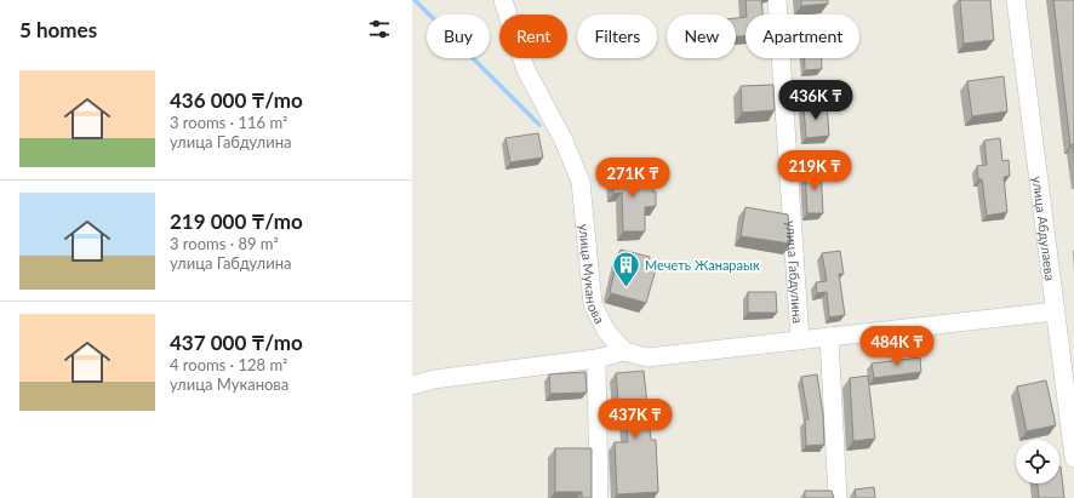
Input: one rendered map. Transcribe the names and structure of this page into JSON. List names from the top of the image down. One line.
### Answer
{"streets":{"street":["улица Абдулаева","улица Габдулина","улица Муканова"]},"places":{"building":["Мечеть Жанараык"]},"page":{"heading":"5 homes","chip":["Buy","Rent","Filters","New","Apartment"],"list":[{"name":"436 000 ₸/mo","note":"3 rooms · 116 m² · улица Габдулина"},{"name":"219 000 ₸/mo","note":"3 rooms · 89 m² · улица Габдулина"},{"name":"437 000 ₸/mo","note":"4 rooms · 128 m² · улица Муканова"}],"price":["436K ₸","219K ₸","271K ₸","484K ₸","437K ₸"]}}
